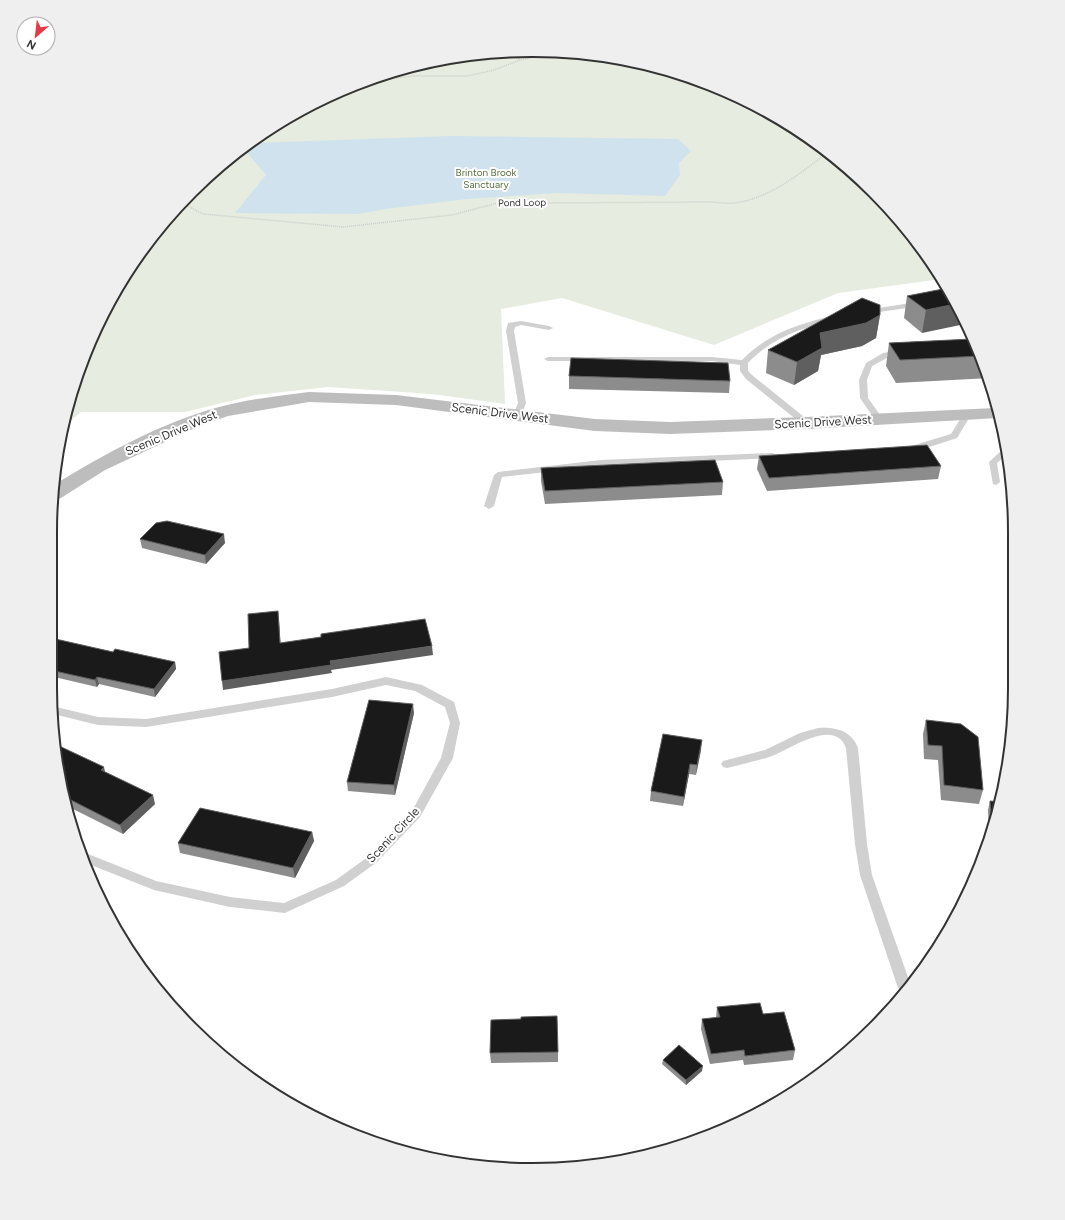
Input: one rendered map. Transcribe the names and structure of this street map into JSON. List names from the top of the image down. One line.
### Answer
{"streets":{"street":["Scenic Drive West"],"lane":["Scenic Circle"],"path":["Pond Loop"]},"parks":["Brinton Brook Sanctuary"],"north":"bottom left"}
